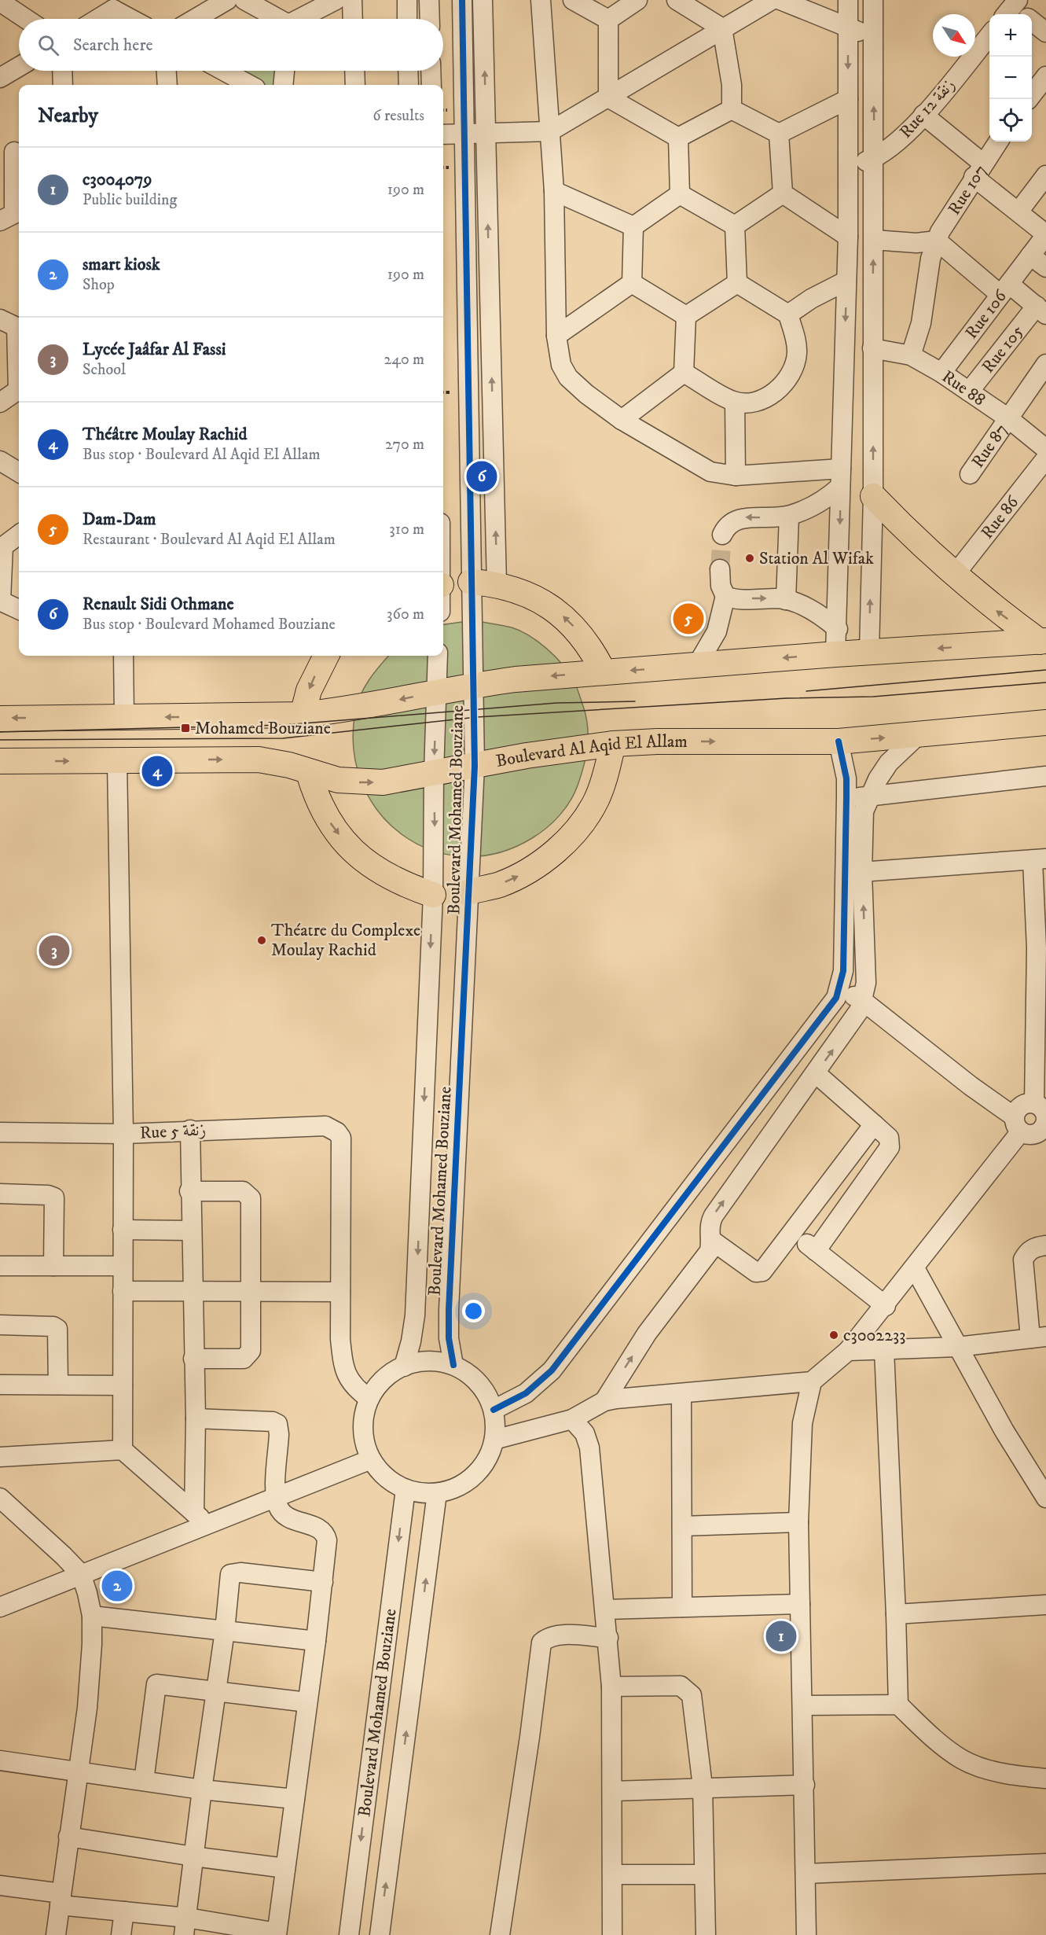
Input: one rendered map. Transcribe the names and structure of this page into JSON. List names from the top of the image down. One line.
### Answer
{"streets":{"main road":["Boulevard Al Aqid El Allam"],"street":["Rue 12 زنقة","Rue 107","Rue 106","Rue 105","Rue 88","Rue 87","Rue 86","Boulevard Mohamed Bouziane","Rue 5 زنقة"]},"crossings":[["Rue 107","Rue 88"],["Rue 106","Rue 88"],["Rue 105","Rue 88"],["Rue 88","Rue 87"],["Boulevard Al Aqid El Allam","Boulevard Mohamed Bouziane"]],"places":{"other":["Station Al Wifak","Théatre du Complexe Moulay Rachid","c3002233"],"transit":["Mohamed Bouziane"]},"north":"bottom right","page":{"map_buttons":["+","−"],"search":"Search here","heading":["Nearby","6 results"],"list":[{"mark":"1","name":"c3004079","note":"Public building","value":"190 m"},{"mark":"2","name":"smart kiosk","note":"Shop","value":"190 m"},{"mark":"3","name":"Lycée Jaâfar Al Fassi","note":"School","value":"240 m"},{"mark":"4","name":"Théâtre Moulay Rachid","note":"Bus stop · Boulevard Al Aqid El Allam","value":"270 m"},{"mark":"5","name":"Dam-Dam","note":"Restaurant · Boulevard Al Aqid El Allam","value":"310 m"},{"mark":"6","name":"Renault Sidi Othmane","note":"Bus stop · Boulevard Mohamed Bouziane","value":"360 m"}],"pins":["6","5","4","3","2","1"]}}
